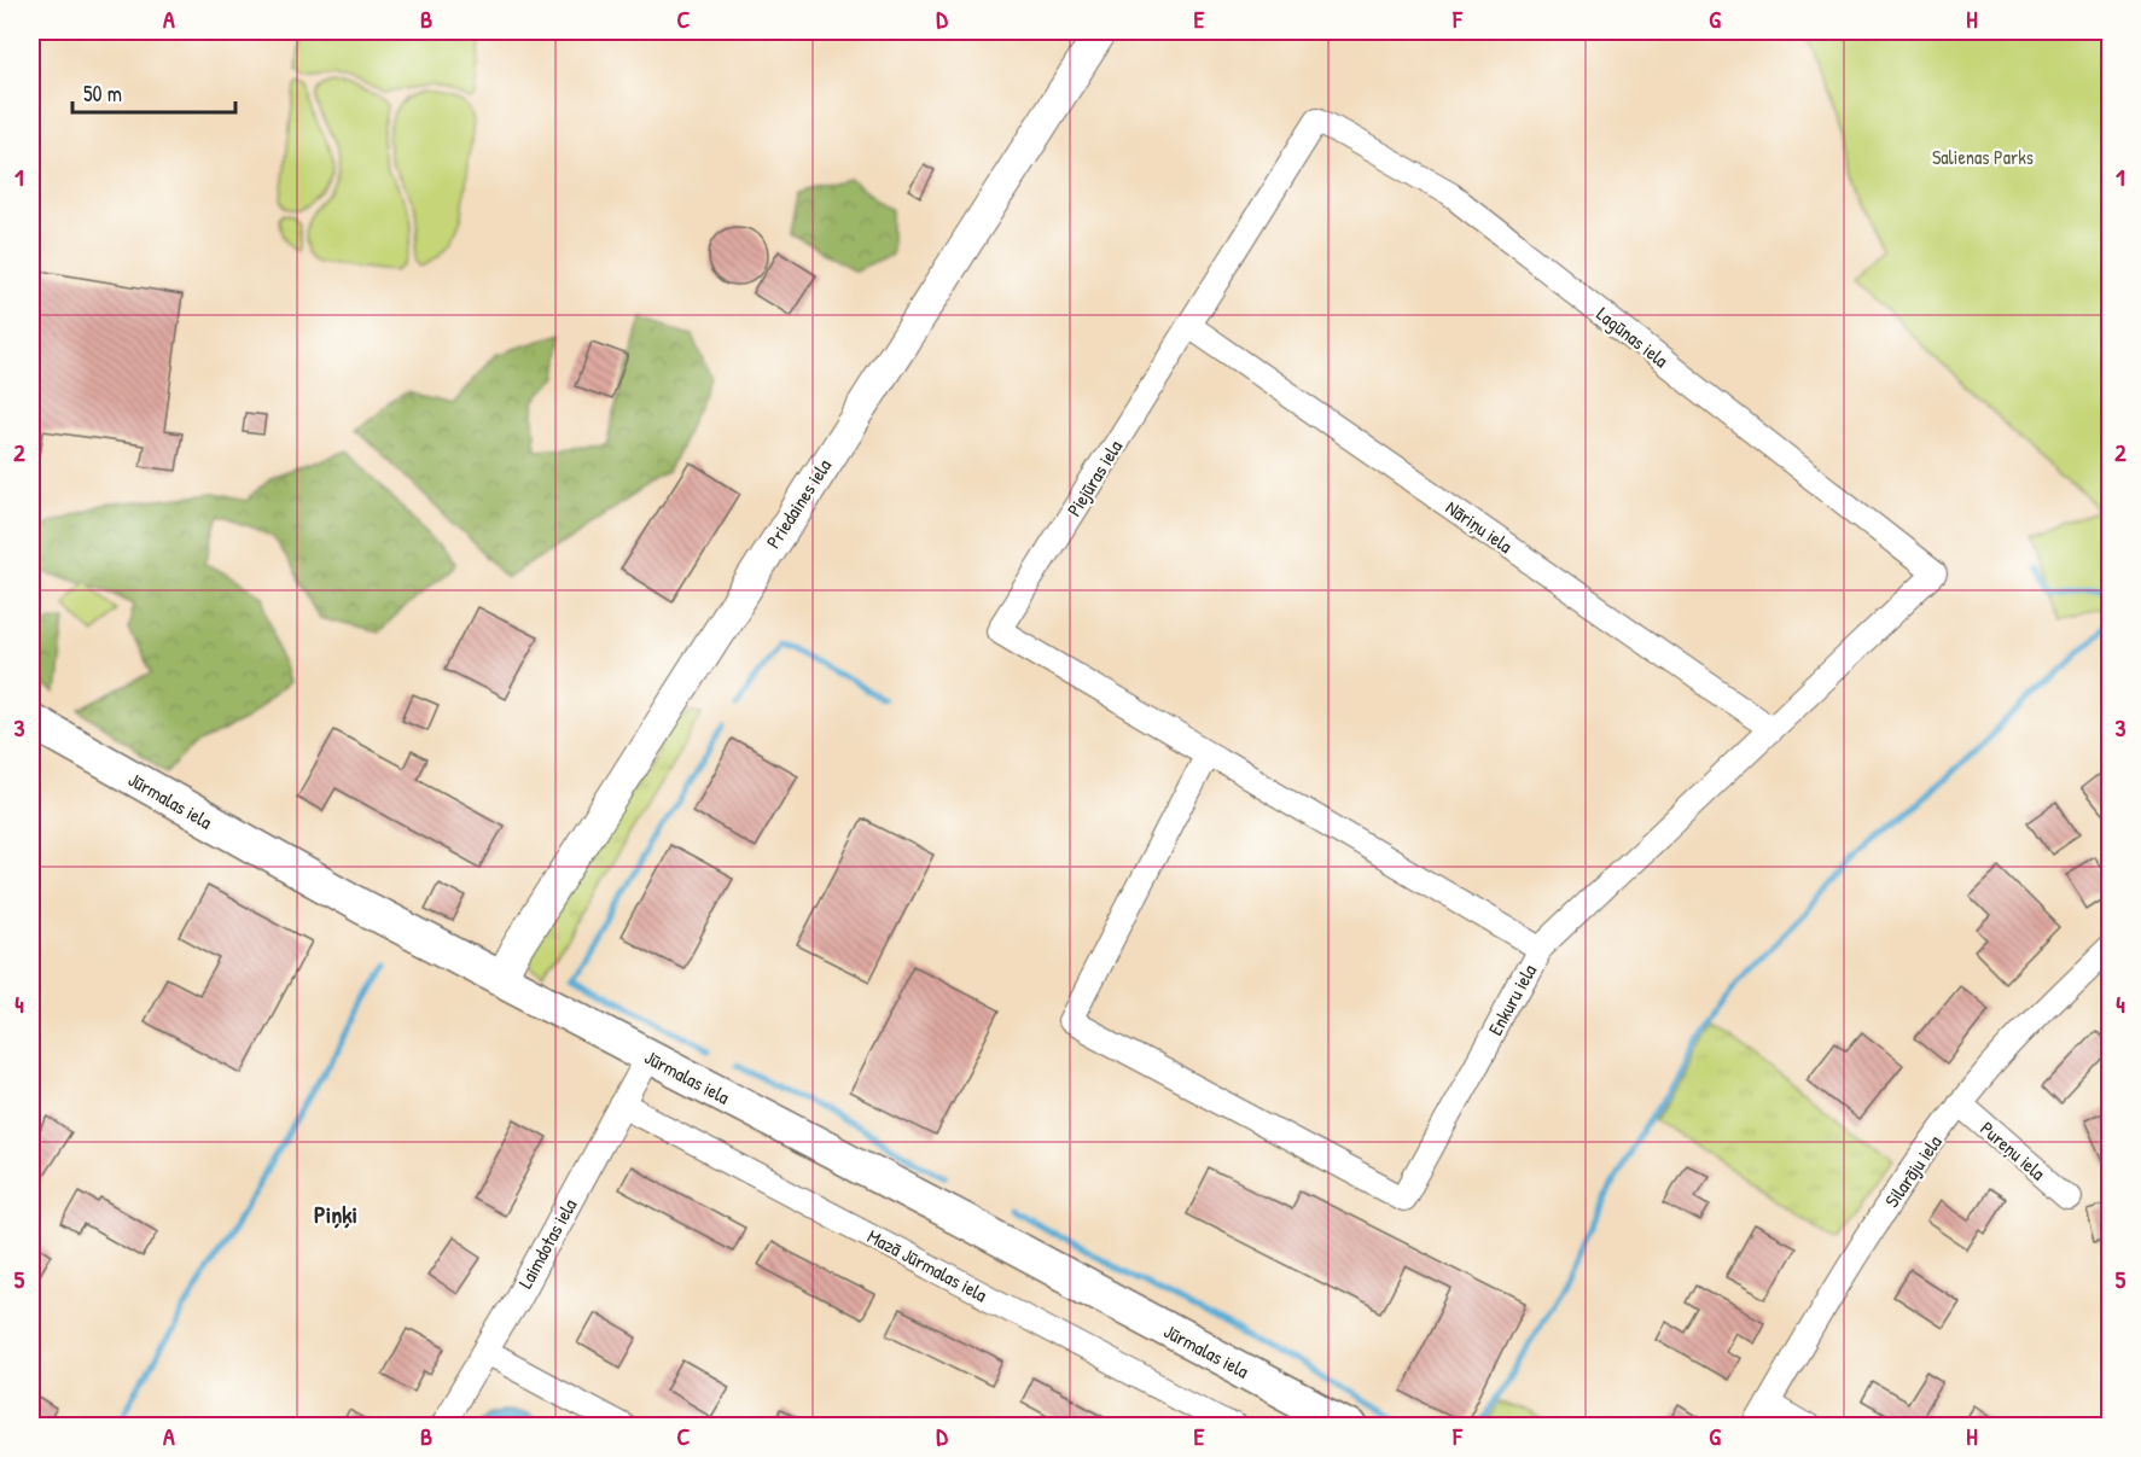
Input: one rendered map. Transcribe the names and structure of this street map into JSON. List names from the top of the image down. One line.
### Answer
{"streets":{"main road":["Jūrmalas iela"],"street":["Lagūnas iela","Piejūras iela","Priedaines iela","Nāriņu iela","Enkuru iela","Pureņu iela","Silarāju iela","Laimdotas iela","Mazā Jūrmalas iela"]},"crossings":[["Lagūnas iela","Piejūras iela"],["Lagūnas iela","Enkuru iela"],["Piejūras iela","Nāriņu iela"],["Piejūras iela","Enkuru iela"],["Priedaines iela","Jūrmalas iela"],["Nāriņu iela","Enkuru iela"],["Jūrmalas iela","Laimdotas iela"],["Pureņu iela","Silarāju iela"],["Laimdotas iela","Mazā Jūrmalas iela"]],"districts":["Piņķi"],"parks":["Salienas Parks"],"scale_bar":"50 m","grid":{"columns":["A","B","C","D","E","F","G","H"],"rows":["1","2","3","4","5"]}}
